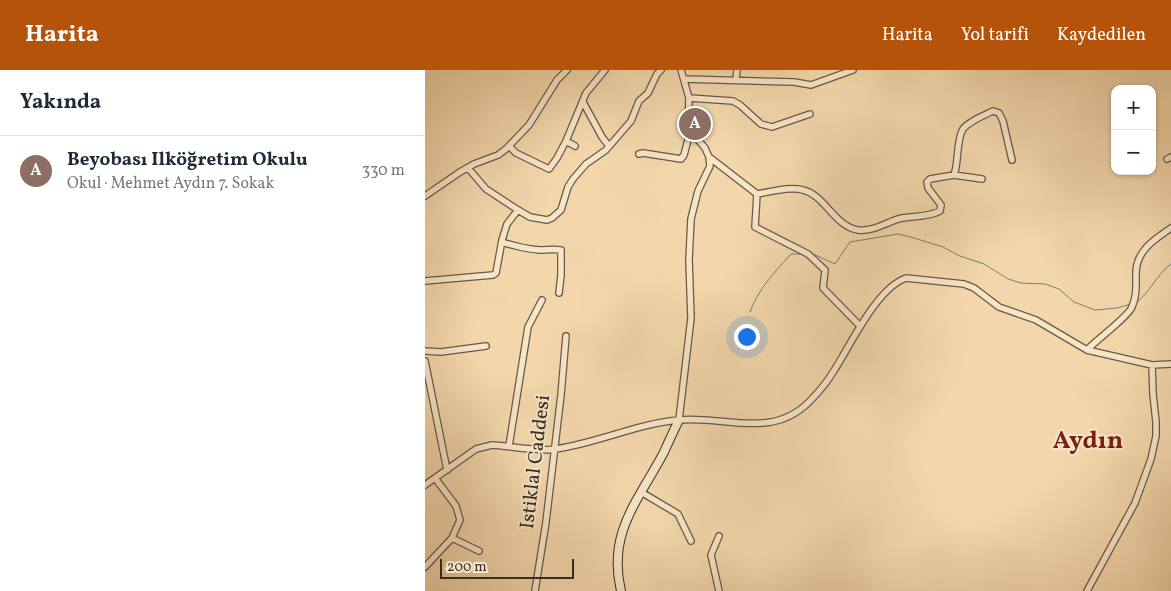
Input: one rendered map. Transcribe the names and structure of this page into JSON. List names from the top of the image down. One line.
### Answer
{"streets":{"street":["Istiklal Caddesi"]},"districts":["Aydın"],"scale_bar":"200 m","page":{"header":"Harita","nav":["Harita","Yol tarifi","Kaydedilen"],"heading":"Yakında","map_buttons":["+","−"],"pins":"A","list":[{"mark":"A","name":"Beyobası Ilköğretim Okulu","note":"Okul · Mehmet Aydın 7. Sokak","value":"330 m"}],"scale":"200 m"}}
